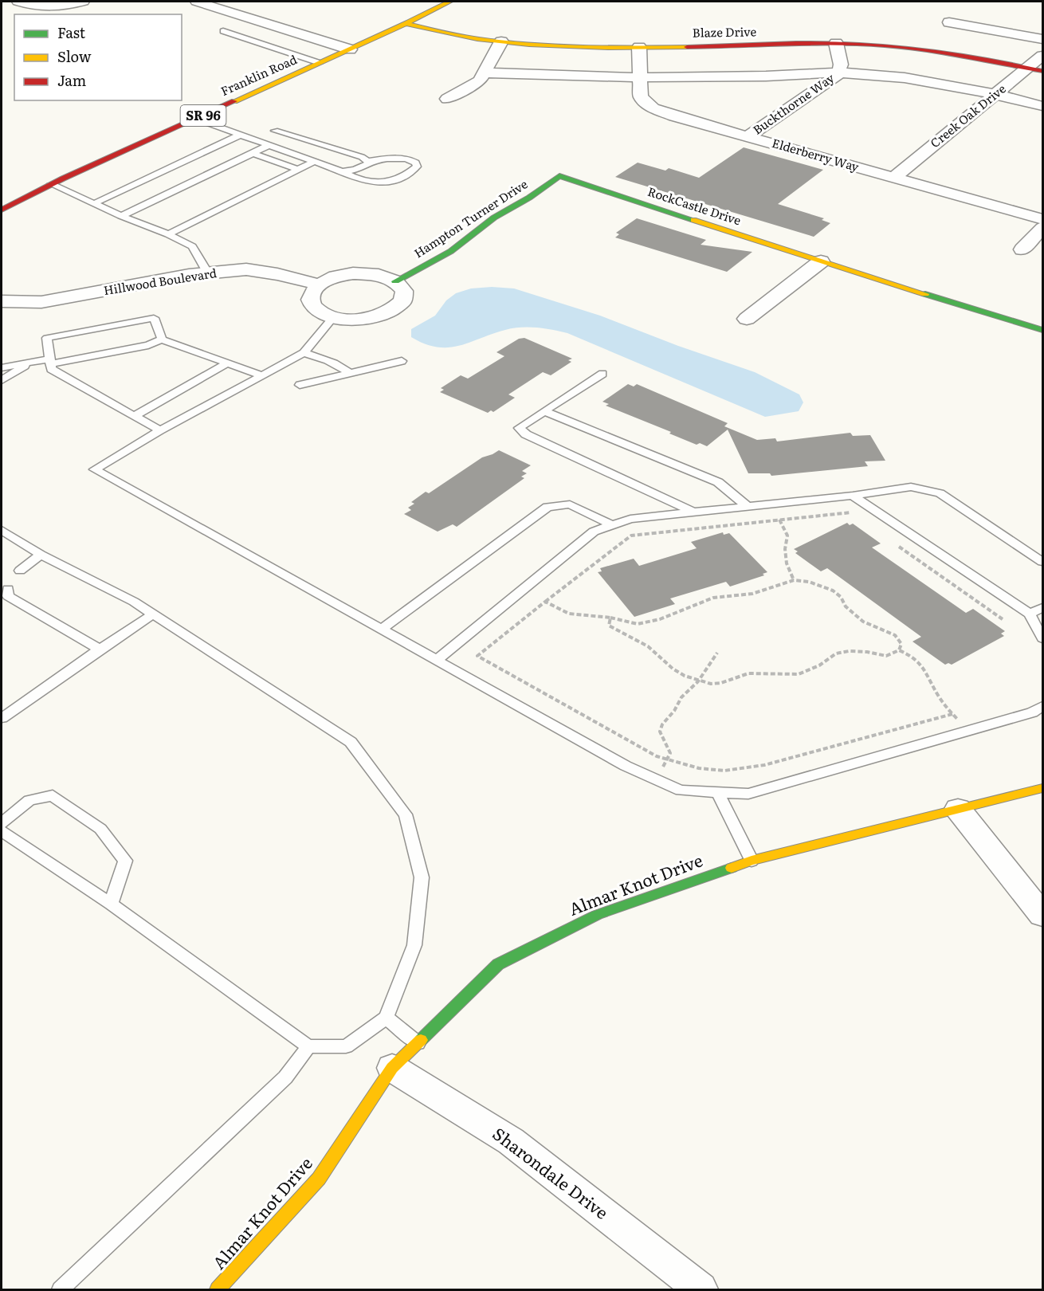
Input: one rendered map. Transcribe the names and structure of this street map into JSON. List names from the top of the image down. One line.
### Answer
{"streets":{"street":["Blaze Drive","Franklin Road","Buckthorne Way","SR 96","Creek Oak Drive","Elderberry Way","RockCastle Drive","Hampton Turner Drive","Hillwood Boulevard","Almar Knot Drive","Sharondale Drive"]},"crossings":[["Blaze Drive","Franklin Road"],["Blaze Drive","Buckthorne Way"],["Blaze Drive","Creek Oak Drive"],["Blaze Drive","Elderberry Way"],["Buckthorne Way","Elderberry Way"],["Creek Oak Drive","Elderberry Way"],["RockCastle Drive","Hampton Turner Drive"],["Almar Knot Drive","Sharondale Drive"]],"legend":["Fast","Slow","Jam"]}
